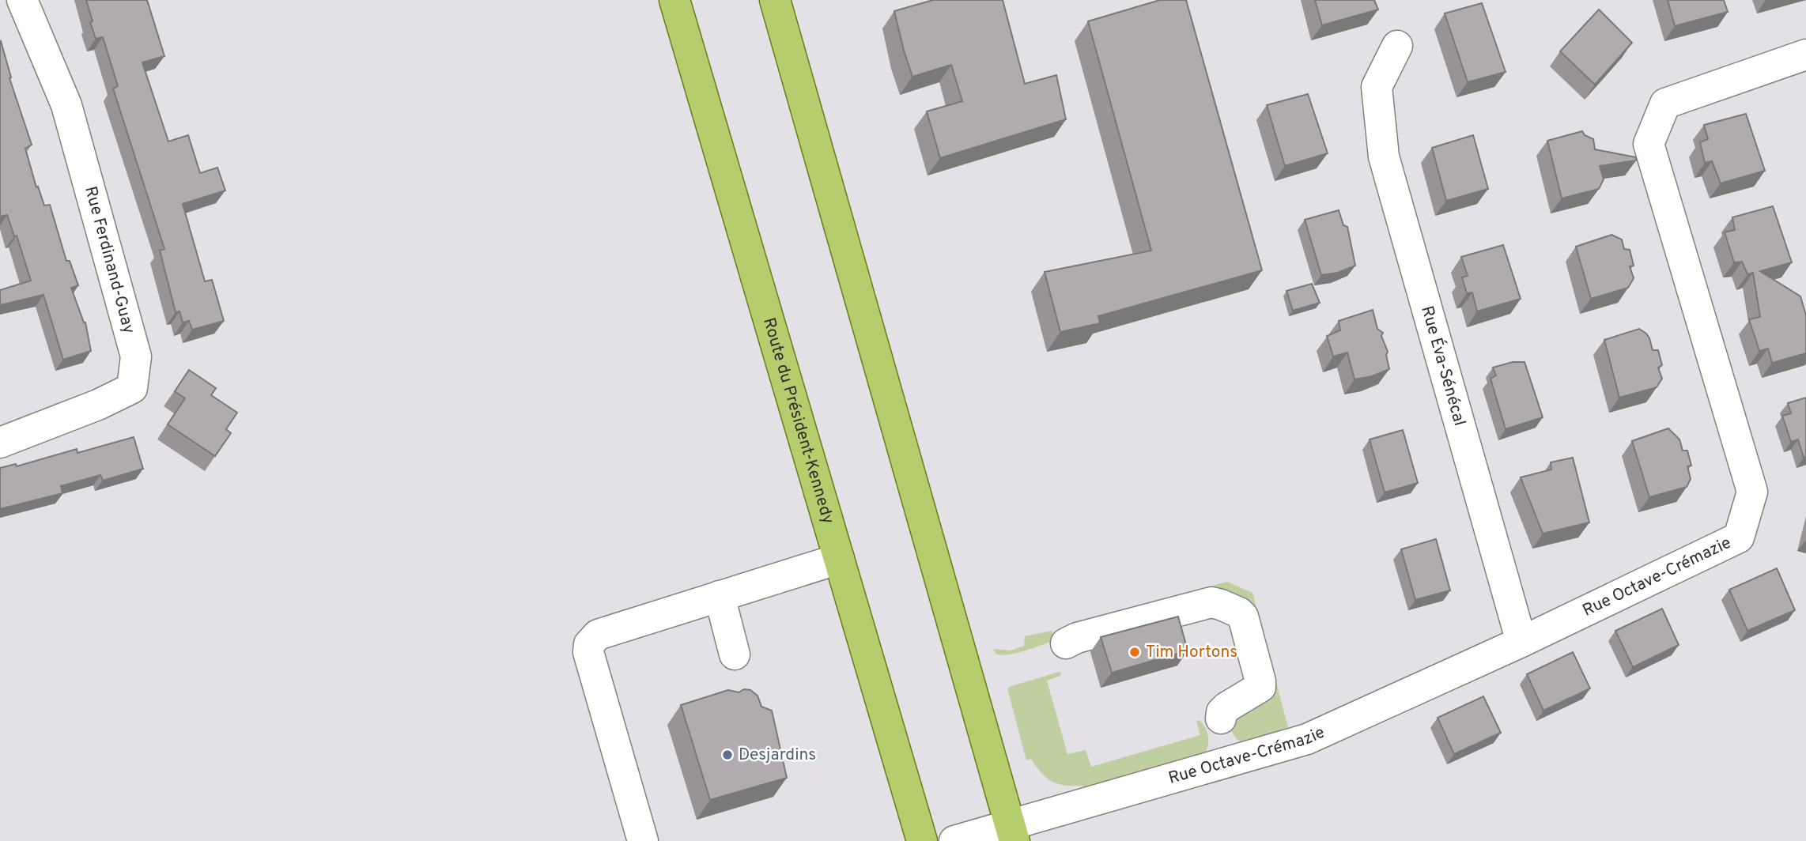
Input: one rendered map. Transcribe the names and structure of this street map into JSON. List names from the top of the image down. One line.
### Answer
{"streets":{"main road":["Route du Président-Kennedy"],"street":["Rue Ferdinand-Guay","Rue Éva-Sénécal","Rue Octave-Crémazie"]},"crossings":[["Rue Éva-Sénécal","Rue Octave-Crémazie"]],"places":["Tim Hortons","Desjardins"]}
